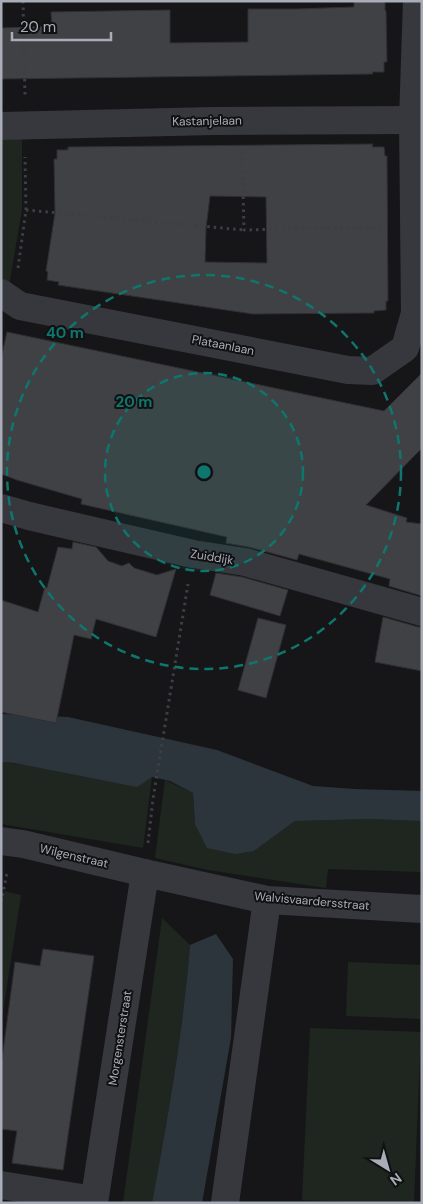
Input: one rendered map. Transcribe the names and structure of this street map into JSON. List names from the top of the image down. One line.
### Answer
{"streets":{"street":["Kastanjelaan","Plataanlaan","Zuiddijk","Wilgenstraat","Walvisvaardersstraat","Morgensterstraat"]},"crossings":[["Kastanjelaan","Plataanlaan"],["Wilgenstraat","Walvisvaardersstraat"],["Wilgenstraat","Morgensterstraat"],["Walvisvaardersstraat","Morgensterstraat"]],"scale_bar":"20 m","north":"bottom right","rings":["40 m","20 m"]}
